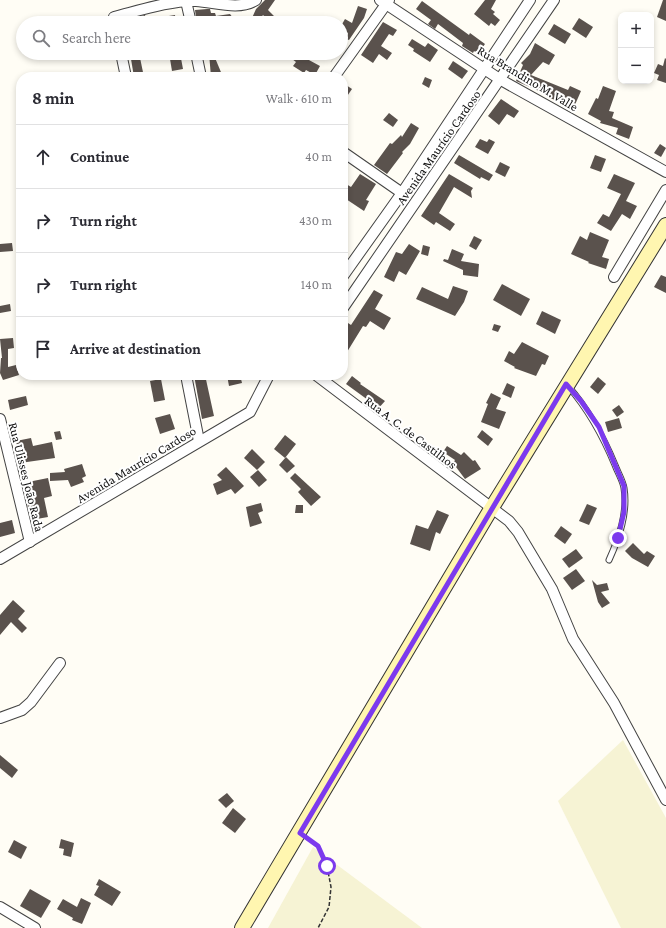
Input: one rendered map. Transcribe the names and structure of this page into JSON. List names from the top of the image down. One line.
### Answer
{"streets":{"street":["Rua Brandino M. Valle","Avenida Maurício Cardoso","Rua A. C. de Castilhos","Rua Ulisses João Rada"]},"crossings":[["Rua Brandino M. Valle","Avenida Maurício Cardoso"],["Avenida Maurício Cardoso","Rua Ulisses João Rada"]],"page":{"map_buttons":["+","−"],"search":"Search here","heading":["8 min","Walk · 610 m"],"list":[["Continue","40 m"],["Turn right","430 m"],["Turn right","140 m"],"Arrive at destination"]}}
